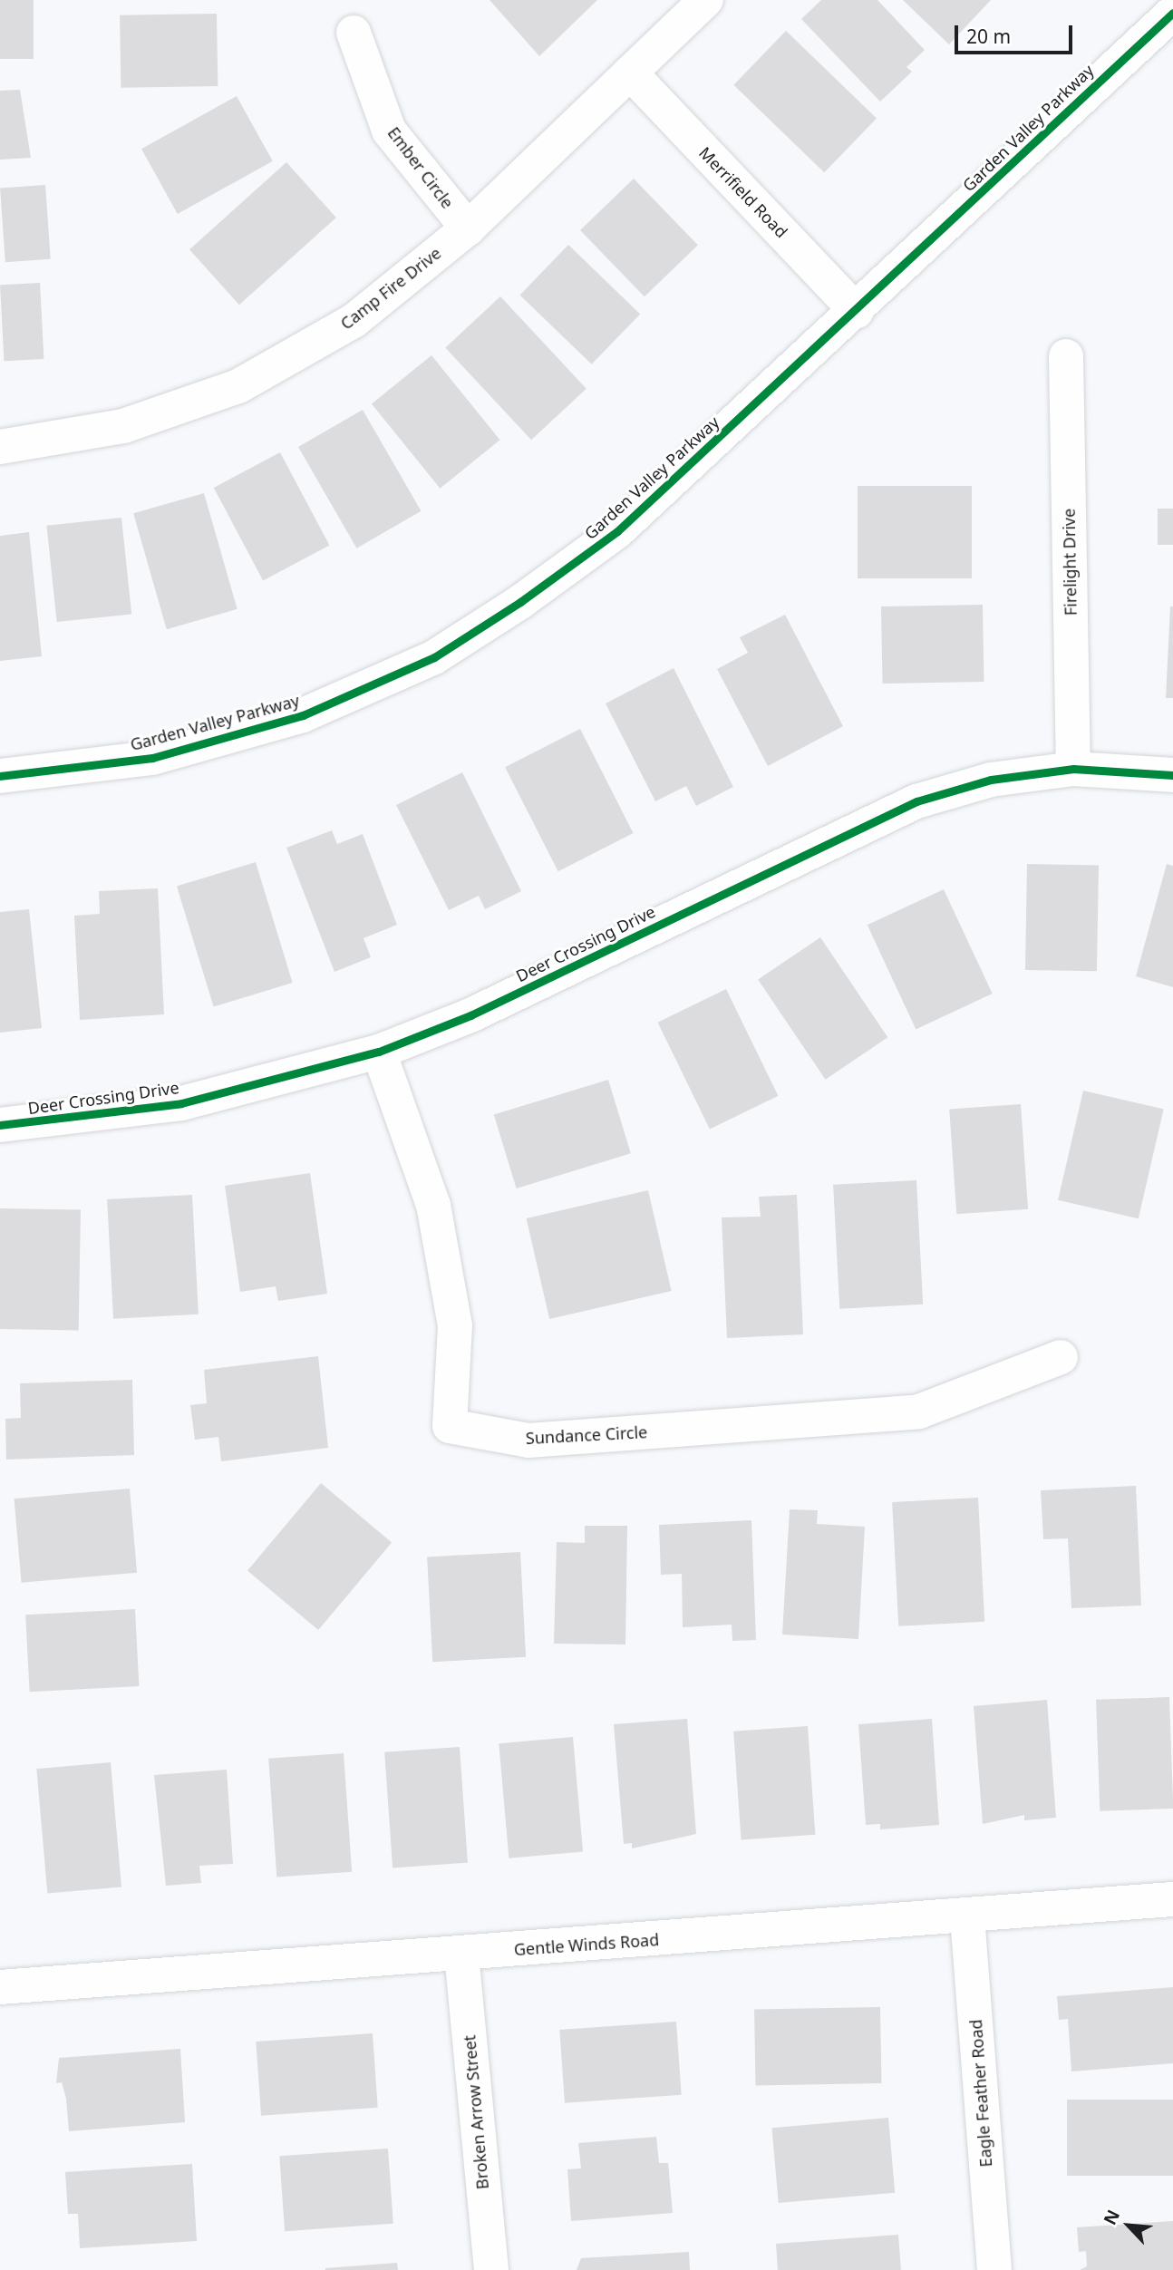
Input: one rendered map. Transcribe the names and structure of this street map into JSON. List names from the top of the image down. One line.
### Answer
{"streets":{"street":["Garden Valley Parkway","Ember Circle","Merrifield Road","Camp Fire Drive","Firelight Drive","Deer Crossing Drive","Sundance Circle","Gentle Winds Road","Eagle Feather Road","Broken Arrow Street"]},"crossings":[["Garden Valley Parkway","Merrifield Road"],["Ember Circle","Camp Fire Drive"],["Merrifield Road","Camp Fire Drive"],["Firelight Drive","Deer Crossing Drive"],["Deer Crossing Drive","Sundance Circle"],["Gentle Winds Road","Eagle Feather Road"],["Gentle Winds Road","Broken Arrow Street"]],"scale_bar":"20 m","north":"top left"}
